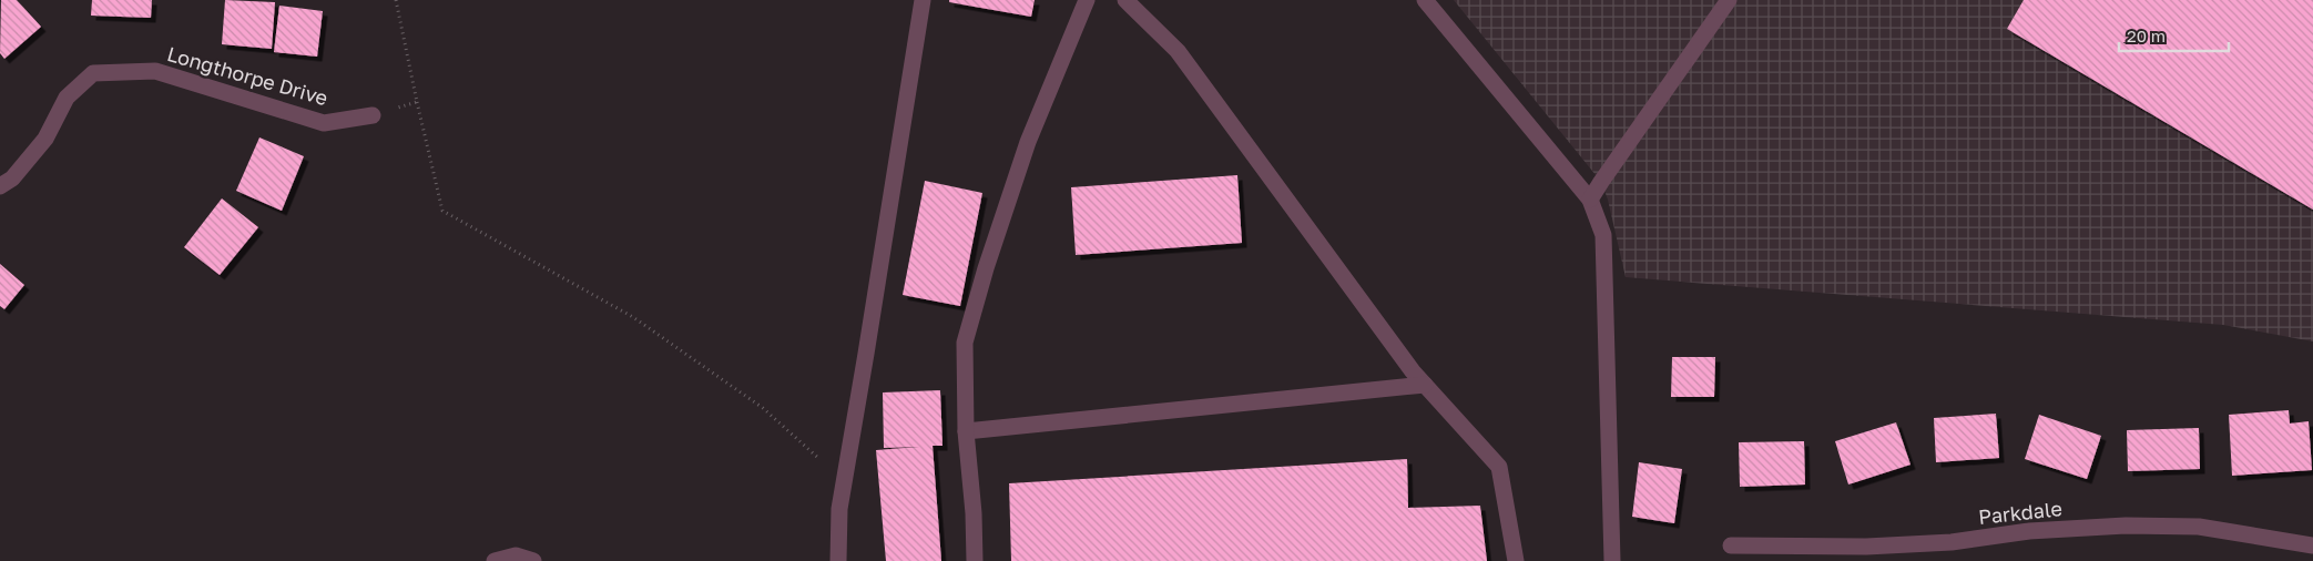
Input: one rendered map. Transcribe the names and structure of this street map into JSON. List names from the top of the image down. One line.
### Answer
{"streets":{"street":["Longthorpe Drive","Parkdale"]},"scale_bar":"20 m"}
